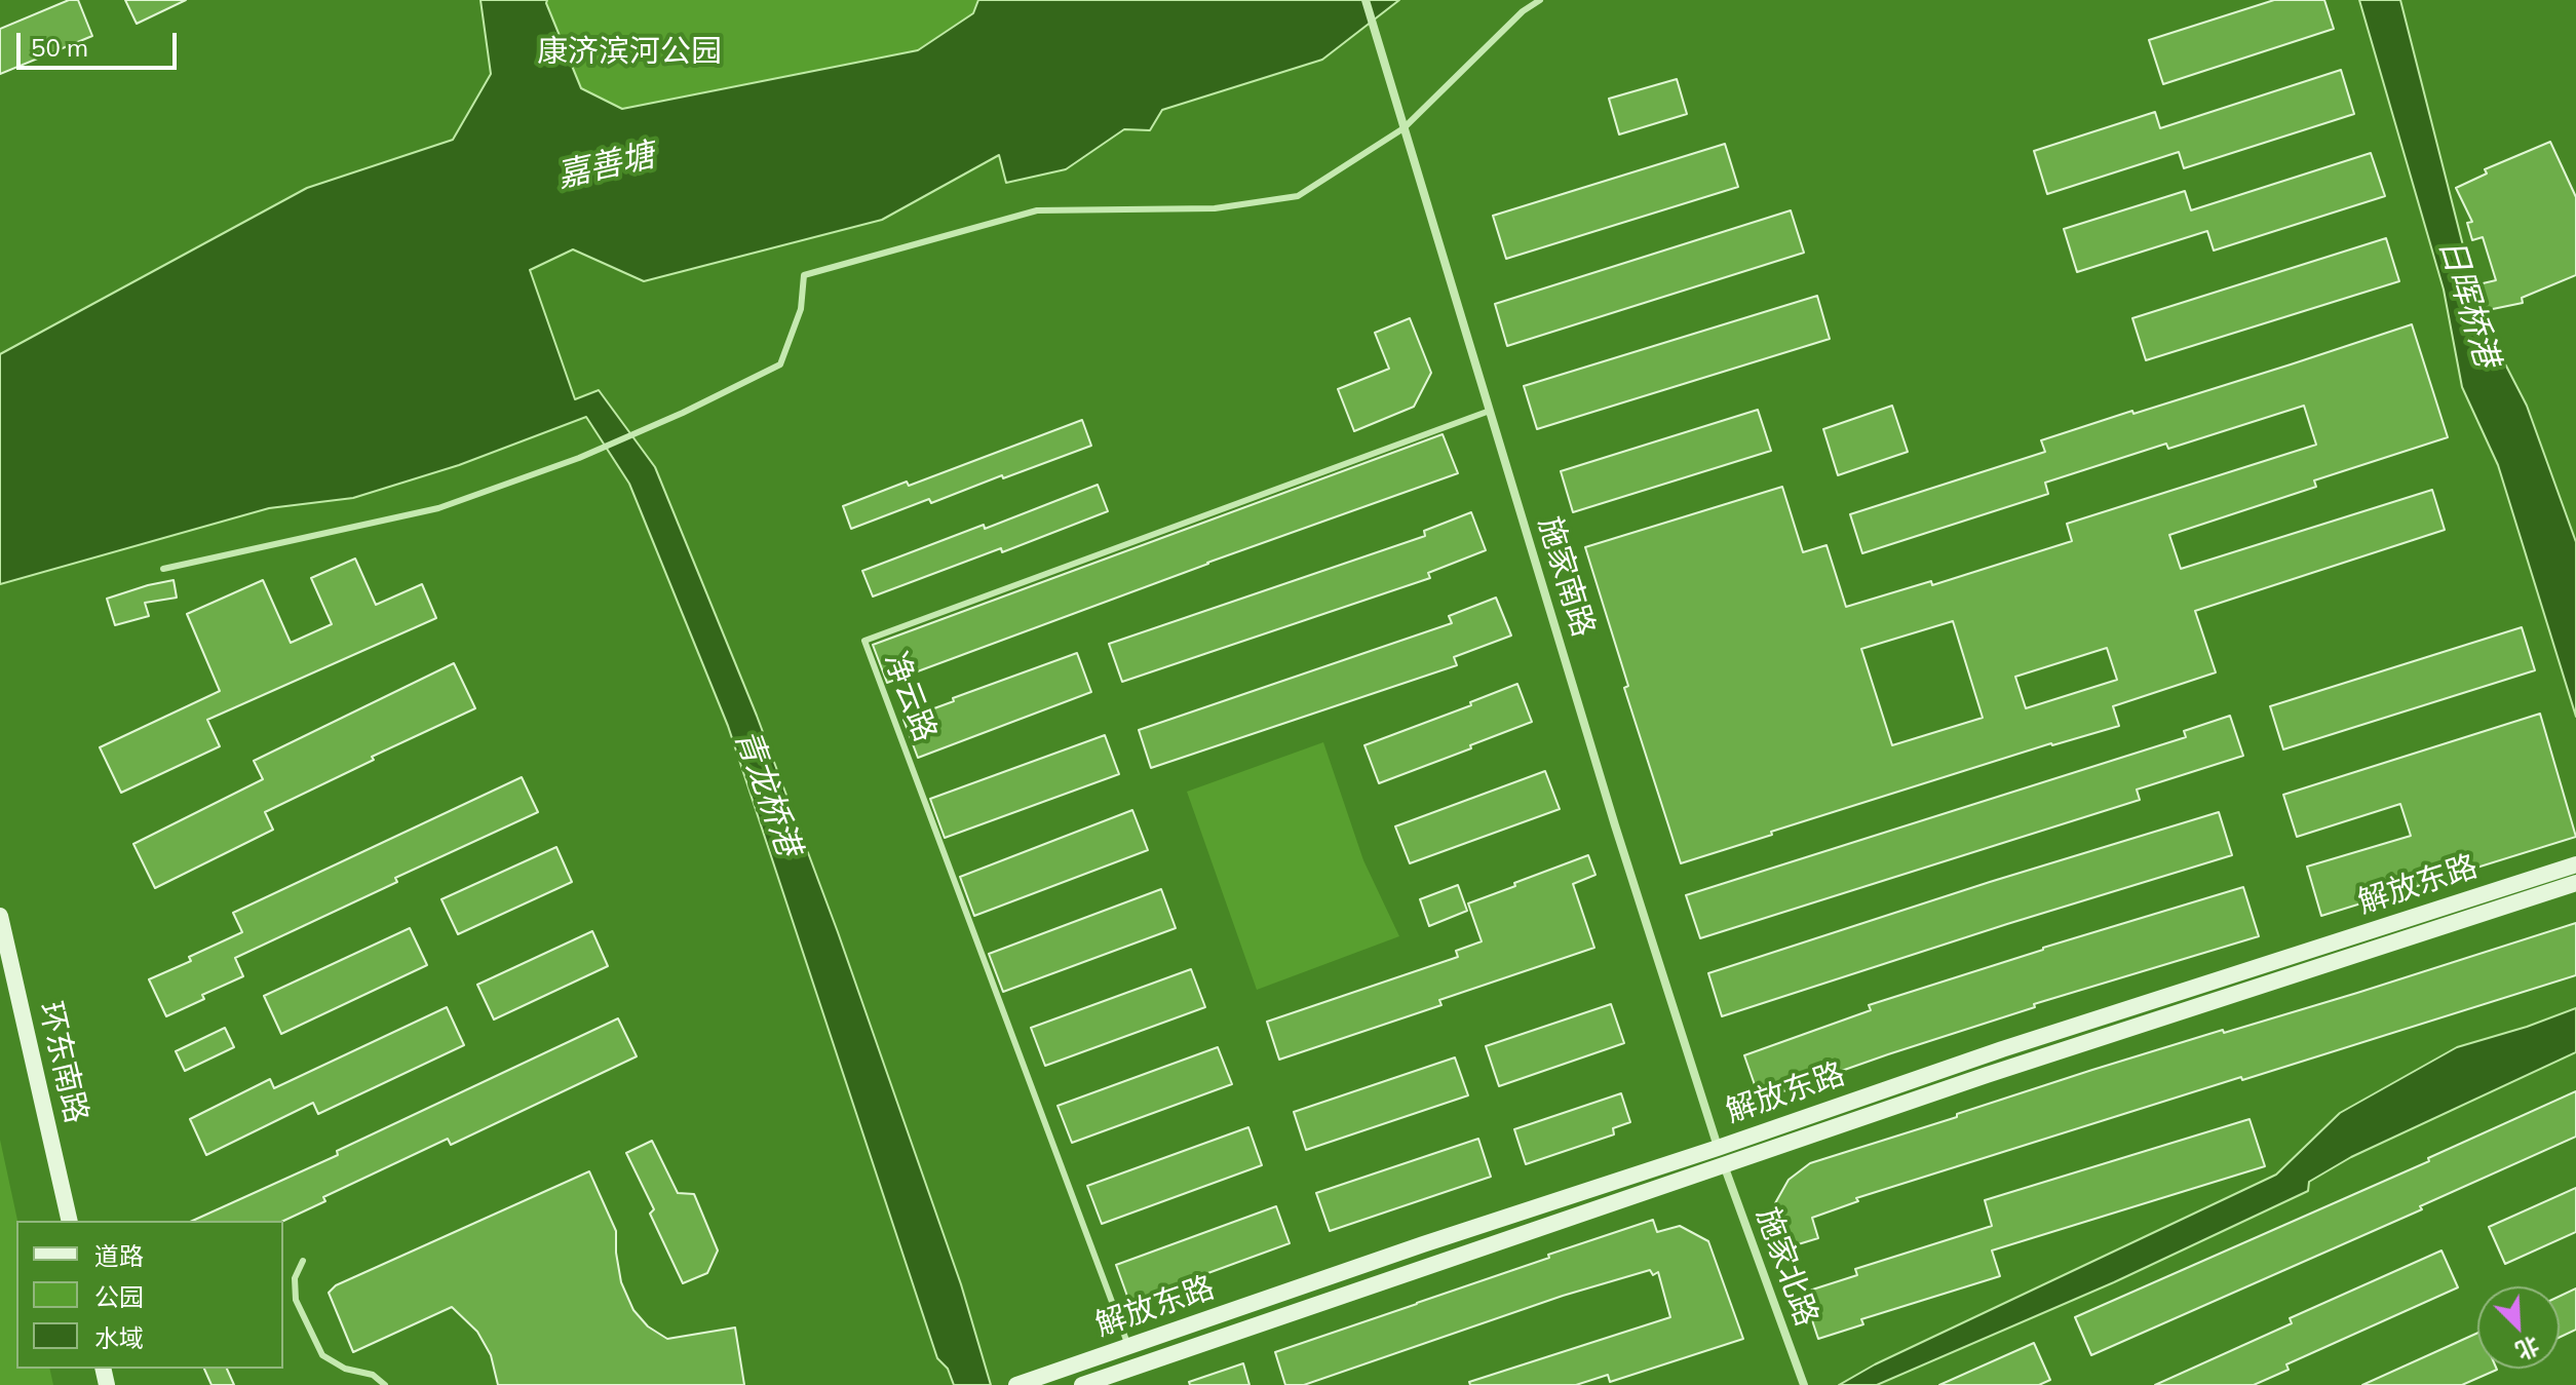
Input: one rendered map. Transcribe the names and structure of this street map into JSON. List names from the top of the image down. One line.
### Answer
{"streets":{"main road":["解放东路","环东南路"],"street":["施家南路","施家北路"],"lane":["净云路"]},"crossings":[["施家南路","净云路"],["施家南路","解放东路"],["施家南路","施家北路"],["净云路","解放东路"],["解放东路","施家北路"]],"water":["嘉善塘","日晖桥港","青龙桥港"],"parks":["康济滨河公园"],"legend":["道路","公园","水域"],"scale_bar":"50 m","north":"bottom right"}
